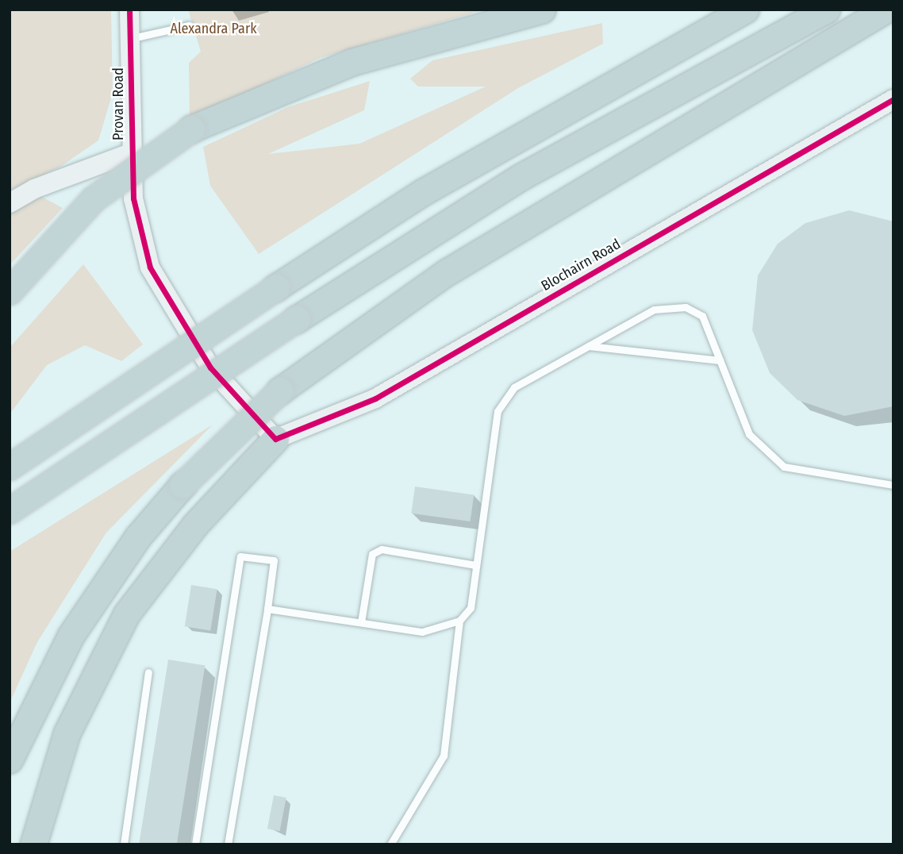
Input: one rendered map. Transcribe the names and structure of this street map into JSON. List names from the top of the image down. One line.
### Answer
{"streets":{"street":["Provan Road","Blochairn Road"]},"crossings":[["Provan Road","Blochairn Road"]],"parks":["Alexandra Park"]}
